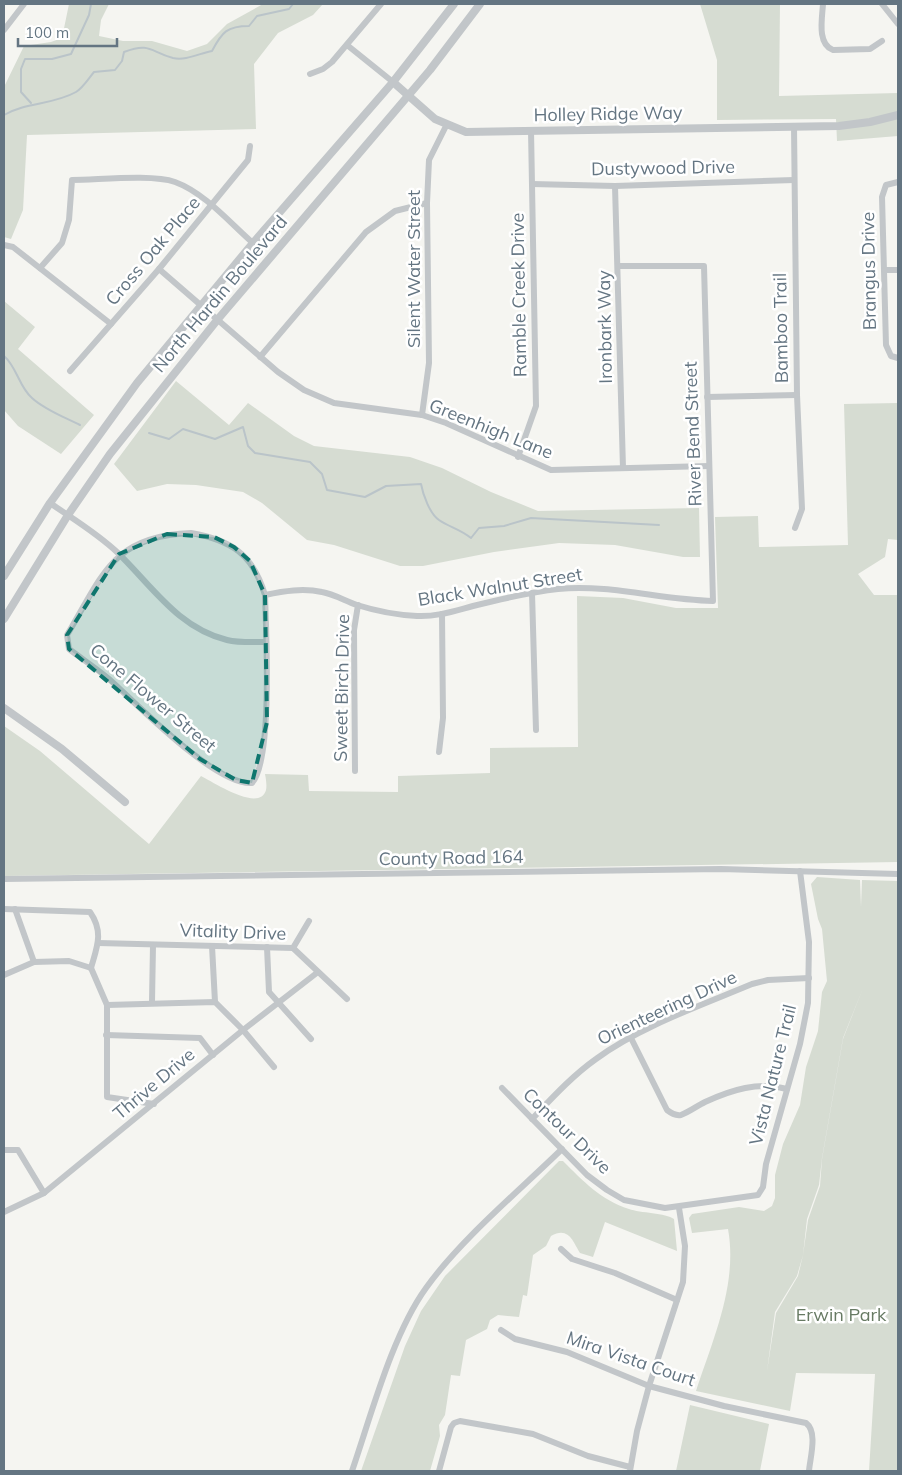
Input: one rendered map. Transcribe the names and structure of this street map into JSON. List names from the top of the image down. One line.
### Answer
{"streets":{"street":["Holley Ridge Way","Dustywood Drive","Cross Oak Place","Silent Water Street","Brangus Drive","North Hardin Boulevard","Ramble Creek Drive","Ironbark Way","Bamboo Trail","Greenhigh Lane","River Bend Street","Black Walnut Street","Sweet Birch Drive","Cone Flower Street","County Road 164","Vitality Drive","Orienteering Drive","Vista Nature Trail","Thrive Drive","Contour Drive","Mira Vista Court"]},"crossings":[["Holley Ridge Way","Silent Water Street"],["Holley Ridge Way","North Hardin Boulevard"],["Holley Ridge Way","Ramble Creek Drive"],["Holley Ridge Way","Bamboo Trail"],["Dustywood Drive","Ramble Creek Drive"],["Dustywood Drive","Ironbark Way"],["Dustywood Drive","Bamboo Trail"],["Cross Oak Place","Greenhigh Lane"],["Silent Water Street","Greenhigh Lane"],["North Hardin Boulevard","Greenhigh Lane"],["Ramble Creek Drive","Greenhigh Lane"],["Ironbark Way","Greenhigh Lane"],["Ironbark Way","River Bend Street"],["Greenhigh Lane","River Bend Street"],["River Bend Street","Black Walnut Street"],["Black Walnut Street","Sweet Birch Drive"],["County Road 164","Vista Nature Trail"],["Vitality Drive","Thrive Drive"],["Orienteering Drive","Vista Nature Trail"],["Orienteering Drive","Contour Drive"],["Vista Nature Trail","Contour Drive"]],"parks":["Erwin Park"],"scale_bar":"100 m"}
